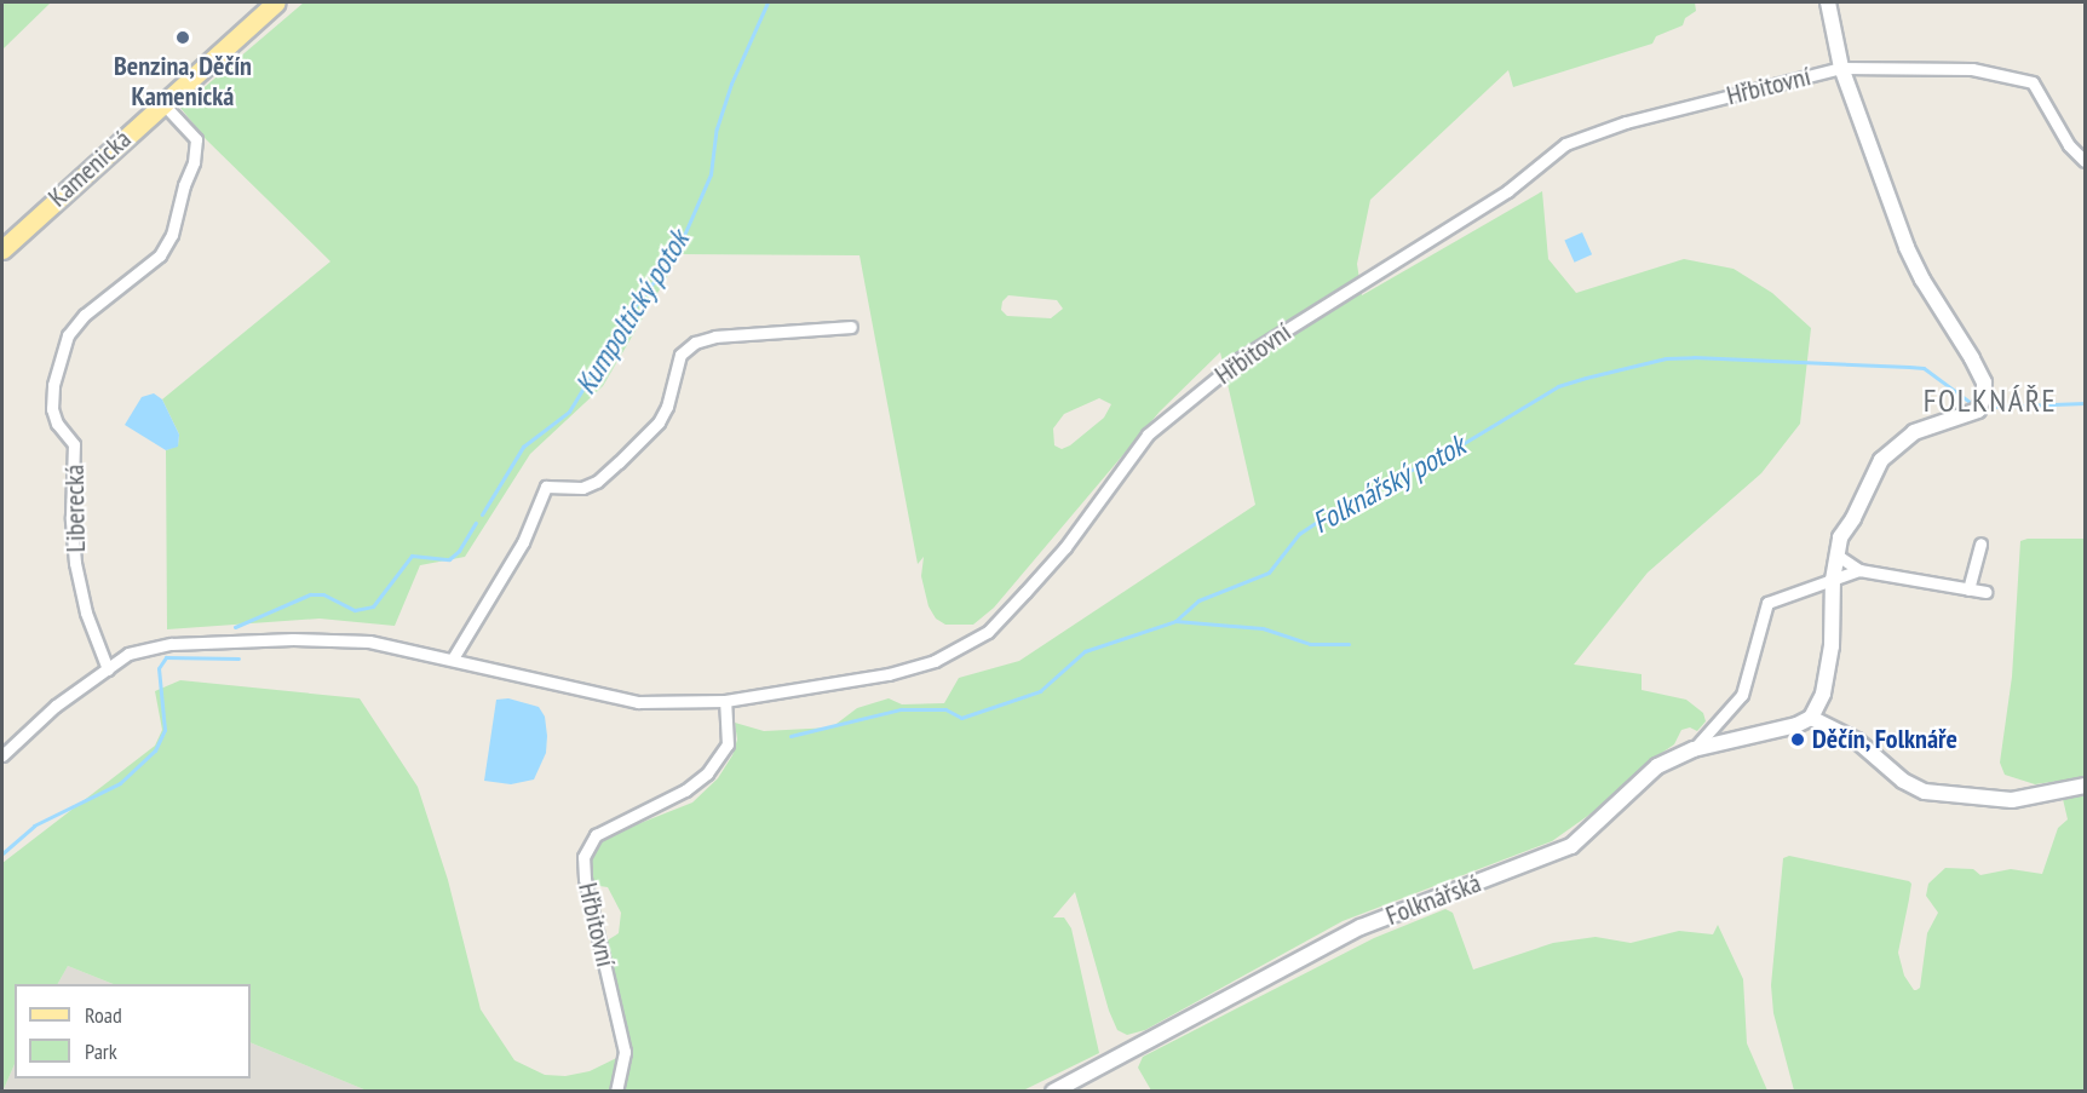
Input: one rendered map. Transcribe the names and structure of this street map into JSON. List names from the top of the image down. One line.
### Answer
{"streets":{"main road":["Kamenická"],"street":["Hřbitovní","Liberecká","Folknářská"]},"crossings":[["Hřbitovní","Liberecká"],["Kamenická","Liberecká"]],"districts":["FOLKNÁŘE"],"water":["Kumpoltický potok","Folknářský potok"],"places":["Benzina, Děčín Kamenická","Děčín, Folknáře"],"legend":["Road","Park"]}
